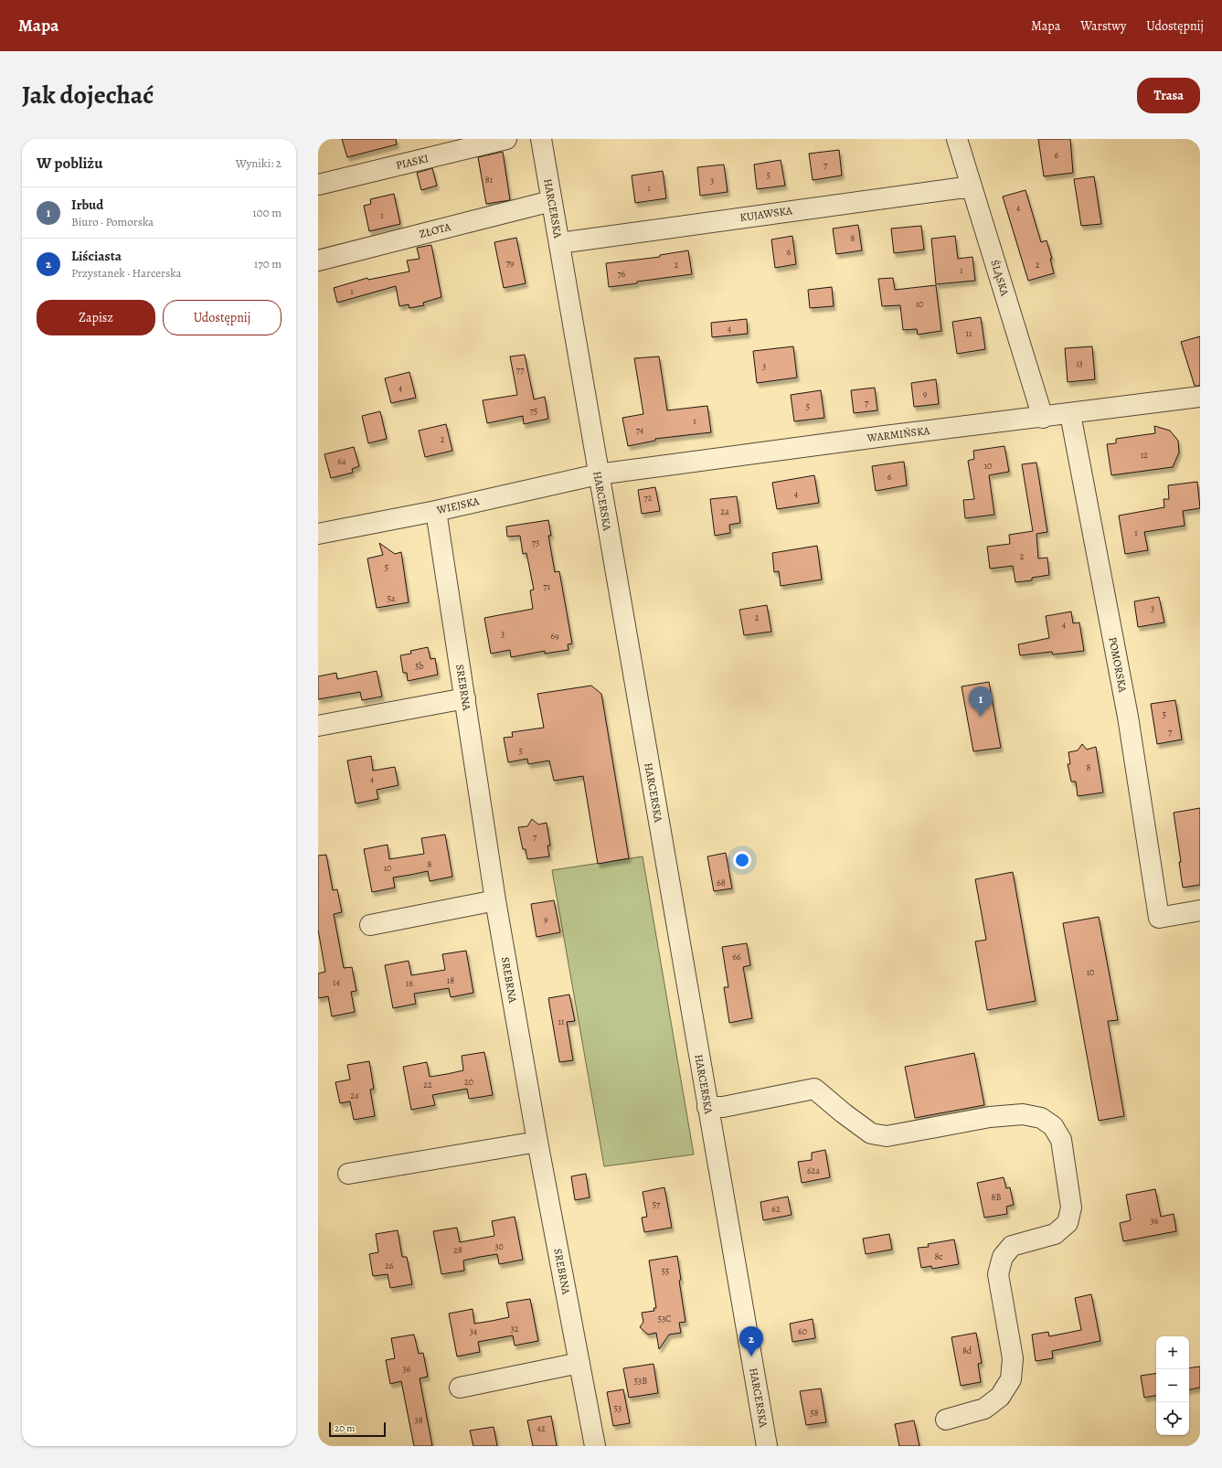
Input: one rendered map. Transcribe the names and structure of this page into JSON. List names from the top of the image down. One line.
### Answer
{"streets":{"street":["PIASKI","HARCERSKA","KUJAWSKA","ZŁOTA","ŚLĄSKA","WARMIŃSKA","WIEJSKA","POMORSKA","SREBRNA"]},"crossings":[["HARCERSKA","KUJAWSKA"],["HARCERSKA","ZŁOTA"],["HARCERSKA","WARMIŃSKA"],["HARCERSKA","WIEJSKA"],["KUJAWSKA","ŚLĄSKA"],["ŚLĄSKA","WARMIŃSKA"],["WARMIŃSKA","WIEJSKA"],["WARMIŃSKA","POMORSKA"],["WIEJSKA","SREBRNA"]],"house_numbers":["6","7","5","81","3","1","4","1","8","6","79","2","2","1","76","1","10","4","11","13","3","77","4","9","7","5","75","1","74","2","12","6a","10","6","4","72","2a","1","73","2","5","71","5a","3","2","4","3","69","5b","5","7","5","8","4","7","8","10","68","9","66","10","18","14","16","11","20","22","24","62a","8B","57","62","36","30","28","8c","26","55","53C","32","34","60","8d","36","53B","53","58","38","42"],"scale_bar":"20 m","page":{"header":"Mapa","nav":["Mapa","Warstwy","Udostępnij"],"title":"Jak dojechać","buttons":["Trasa",["Zapisz","Udostępnij"]],"heading":["W pobliżu","Wyniki: 2"],"list":[{"mark":"1","name":"Irbud","note":"Biuro · Pomorska","value":"100 m"},{"mark":"2","name":"Liściasta","note":"Przystanek · Harcerska","value":"170 m"}],"pins":["1","2"],"map_buttons":["+","−"],"scale":"20 m"}}
